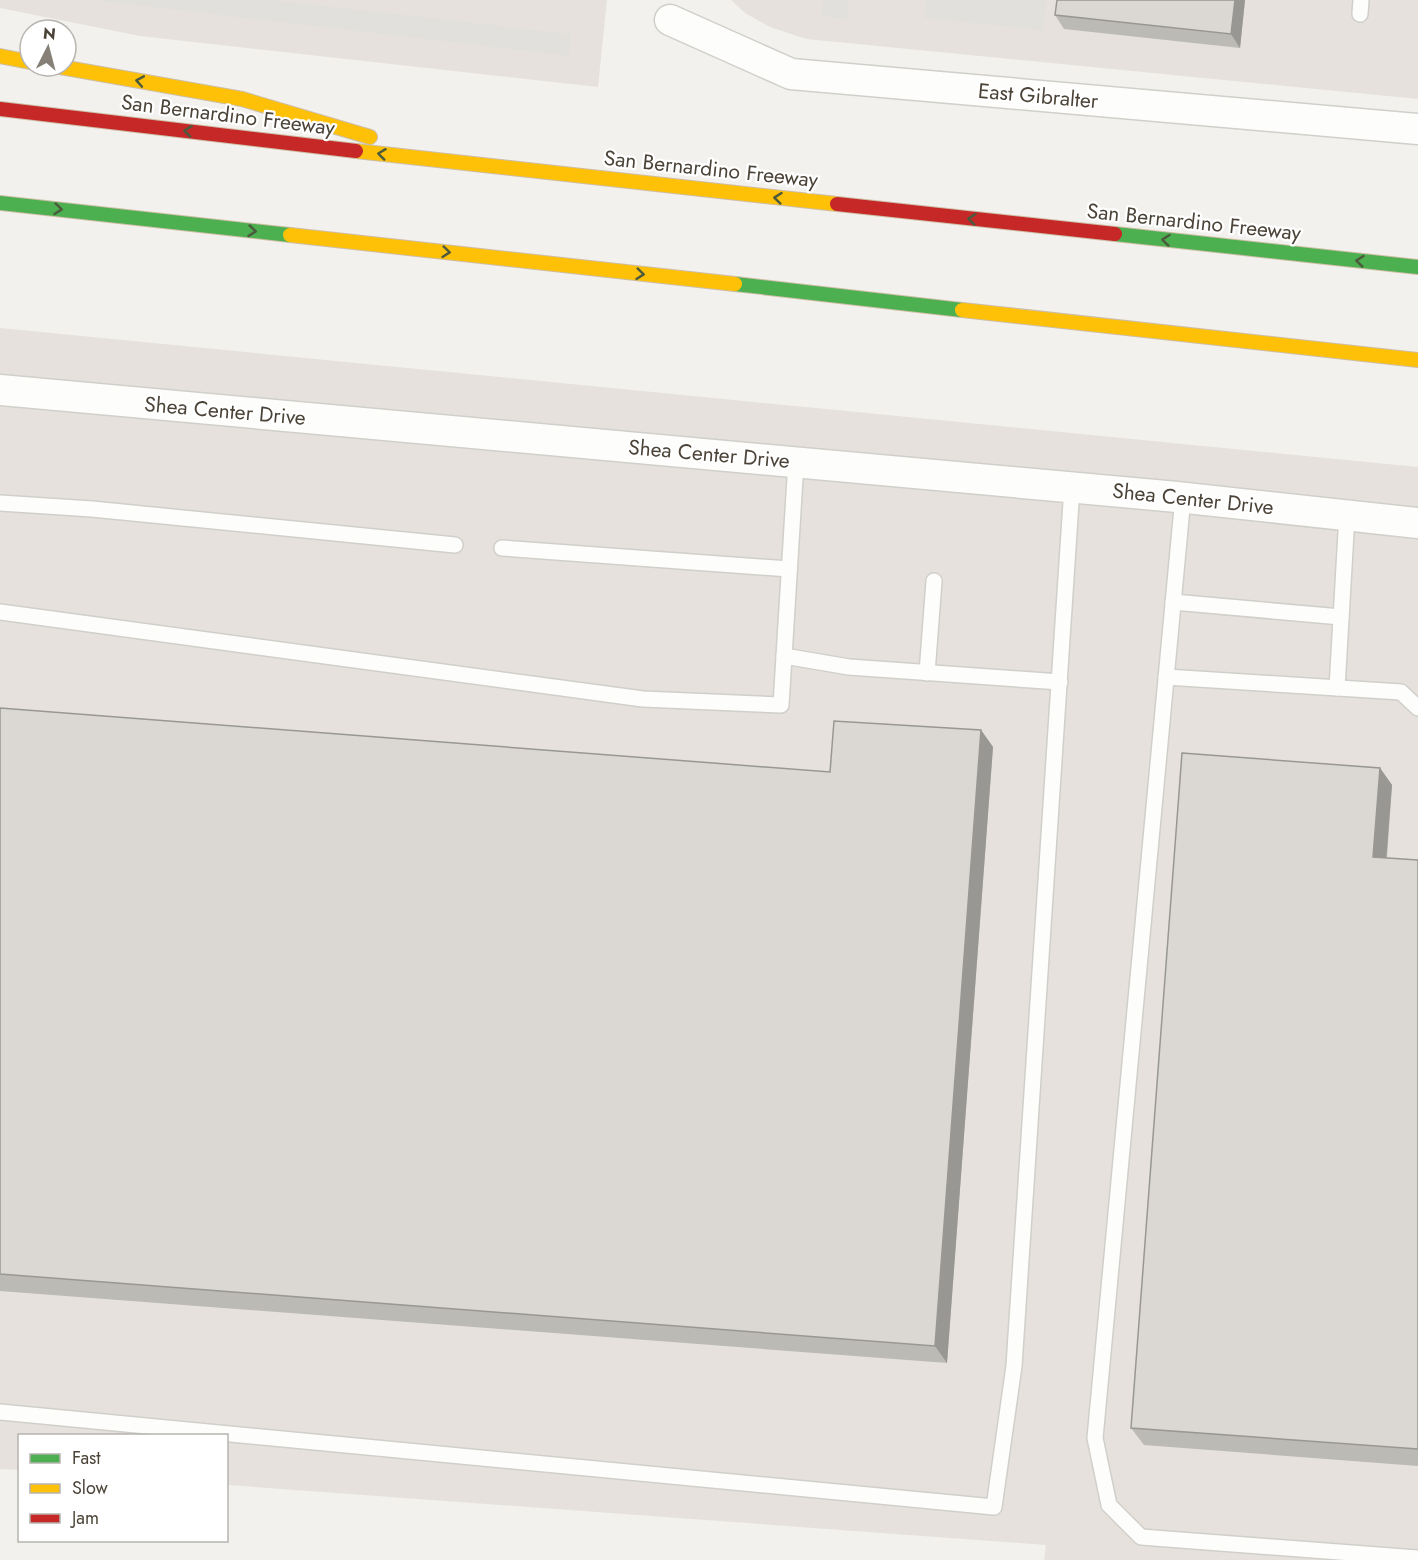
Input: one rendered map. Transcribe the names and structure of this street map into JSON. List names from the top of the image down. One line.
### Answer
{"streets":{"highway":["San Bernardino Freeway"],"street":["East Gibralter","Shea Center Drive"]},"legend":["Fast","Slow","Jam"],"north":"top"}
